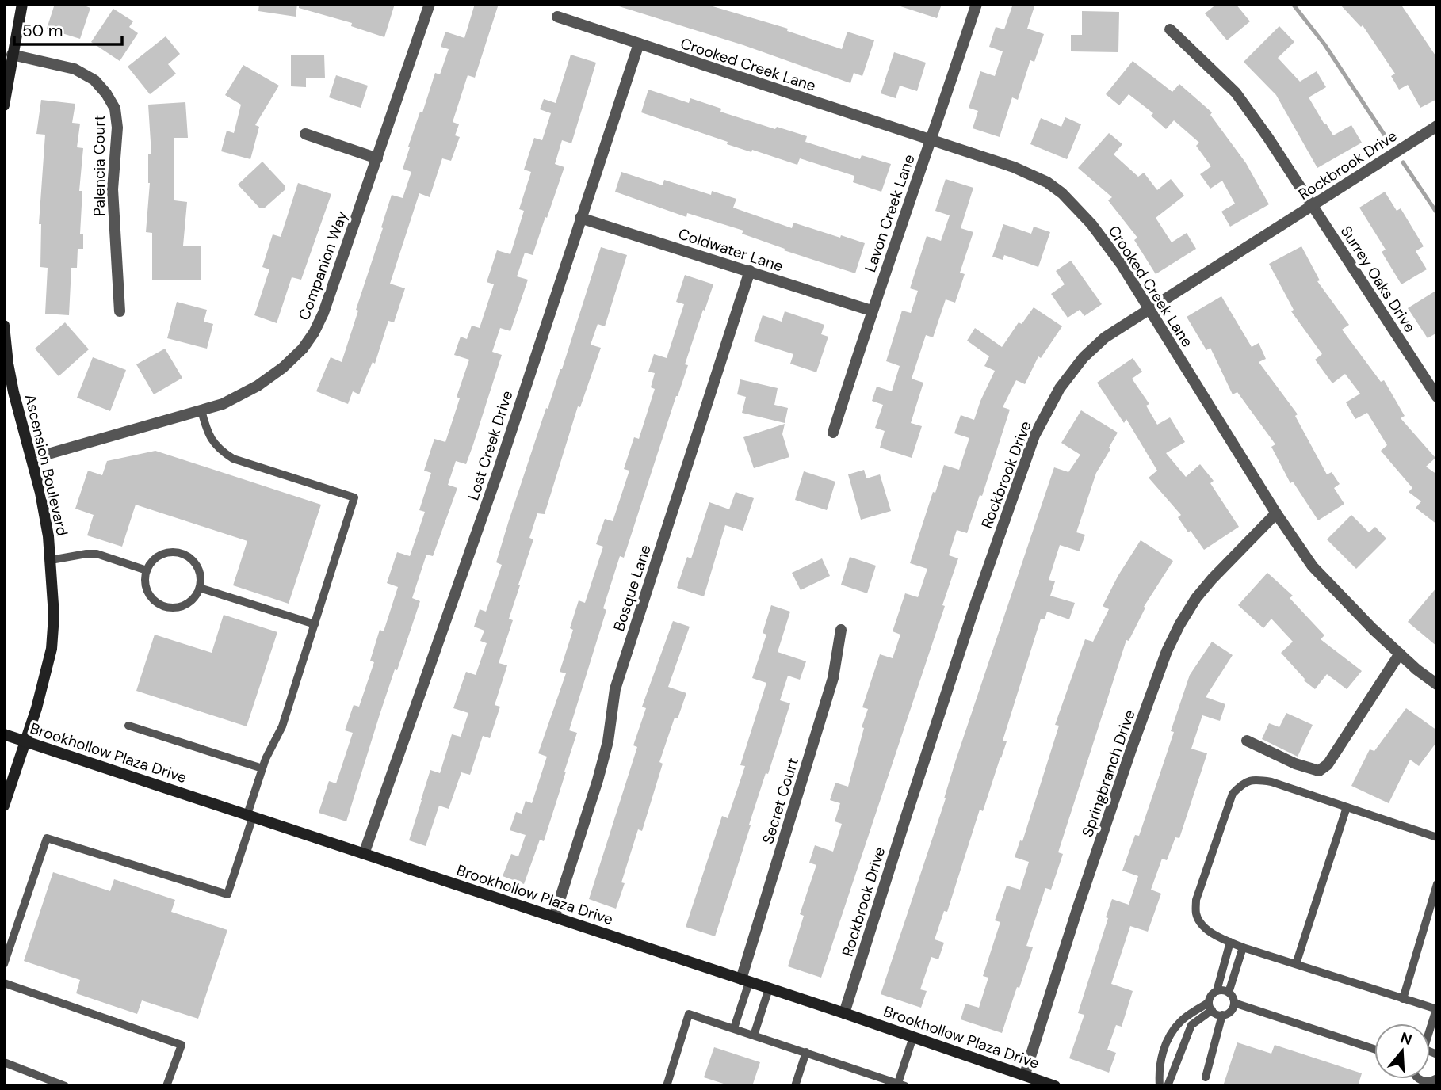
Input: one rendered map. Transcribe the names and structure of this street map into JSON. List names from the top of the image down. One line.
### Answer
{"streets":{"street":["Crooked Creek Lane","Rockbrook Drive","Palencia Court","Lavon Creek Lane","Coldwater Lane","Companion Way","Surrey Oaks Drive","Lost Creek Drive","Ascension Boulevard","Bosque Lane","Brookhollow Plaza Drive","Springbranch Drive","Secret Court"]},"crossings":[["Crooked Creek Lane","Rockbrook Drive"],["Crooked Creek Lane","Lavon Creek Lane"],["Crooked Creek Lane","Lost Creek Drive"],["Crooked Creek Lane","Springbranch Drive"],["Rockbrook Drive","Surrey Oaks Drive"],["Rockbrook Drive","Brookhollow Plaza Drive"],["Lavon Creek Lane","Coldwater Lane"],["Coldwater Lane","Lost Creek Drive"],["Coldwater Lane","Bosque Lane"],["Companion Way","Ascension Boulevard"],["Lost Creek Drive","Brookhollow Plaza Drive"],["Ascension Boulevard","Brookhollow Plaza Drive"],["Bosque Lane","Brookhollow Plaza Drive"],["Brookhollow Plaza Drive","Springbranch Drive"],["Brookhollow Plaza Drive","Secret Court"]],"scale_bar":"50 m","north":"top"}
